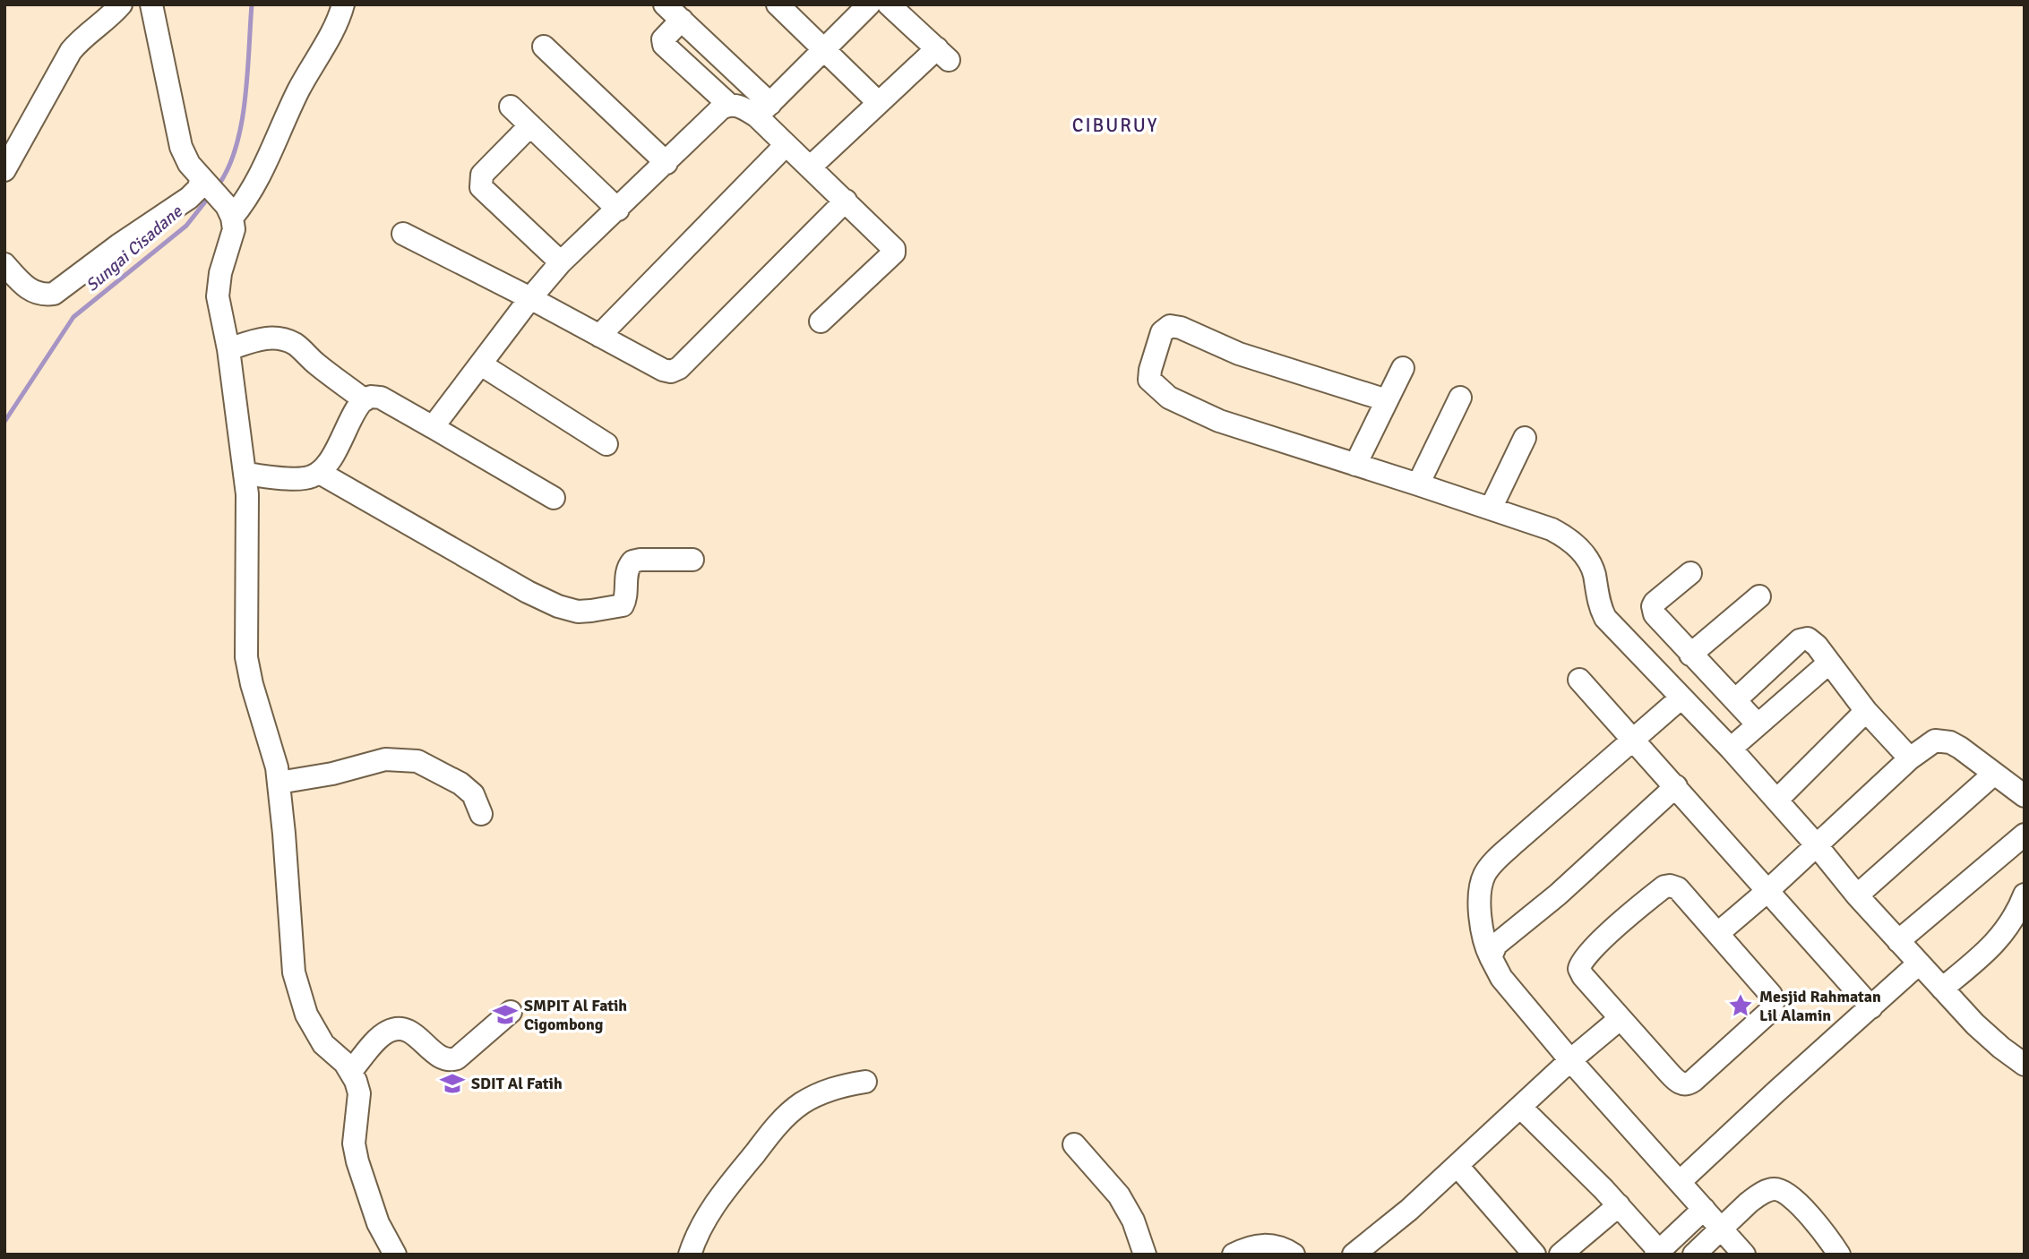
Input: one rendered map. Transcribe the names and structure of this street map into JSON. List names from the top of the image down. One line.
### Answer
{"districts":["CIBURUY"],"water":["Sungai Cisadane"],"places":{"place":["Mesjid Rahmatan Lil Alamin"],"school or university":["SMPIT Al Fatih Cigombong","SDIT Al Fatih"]}}
